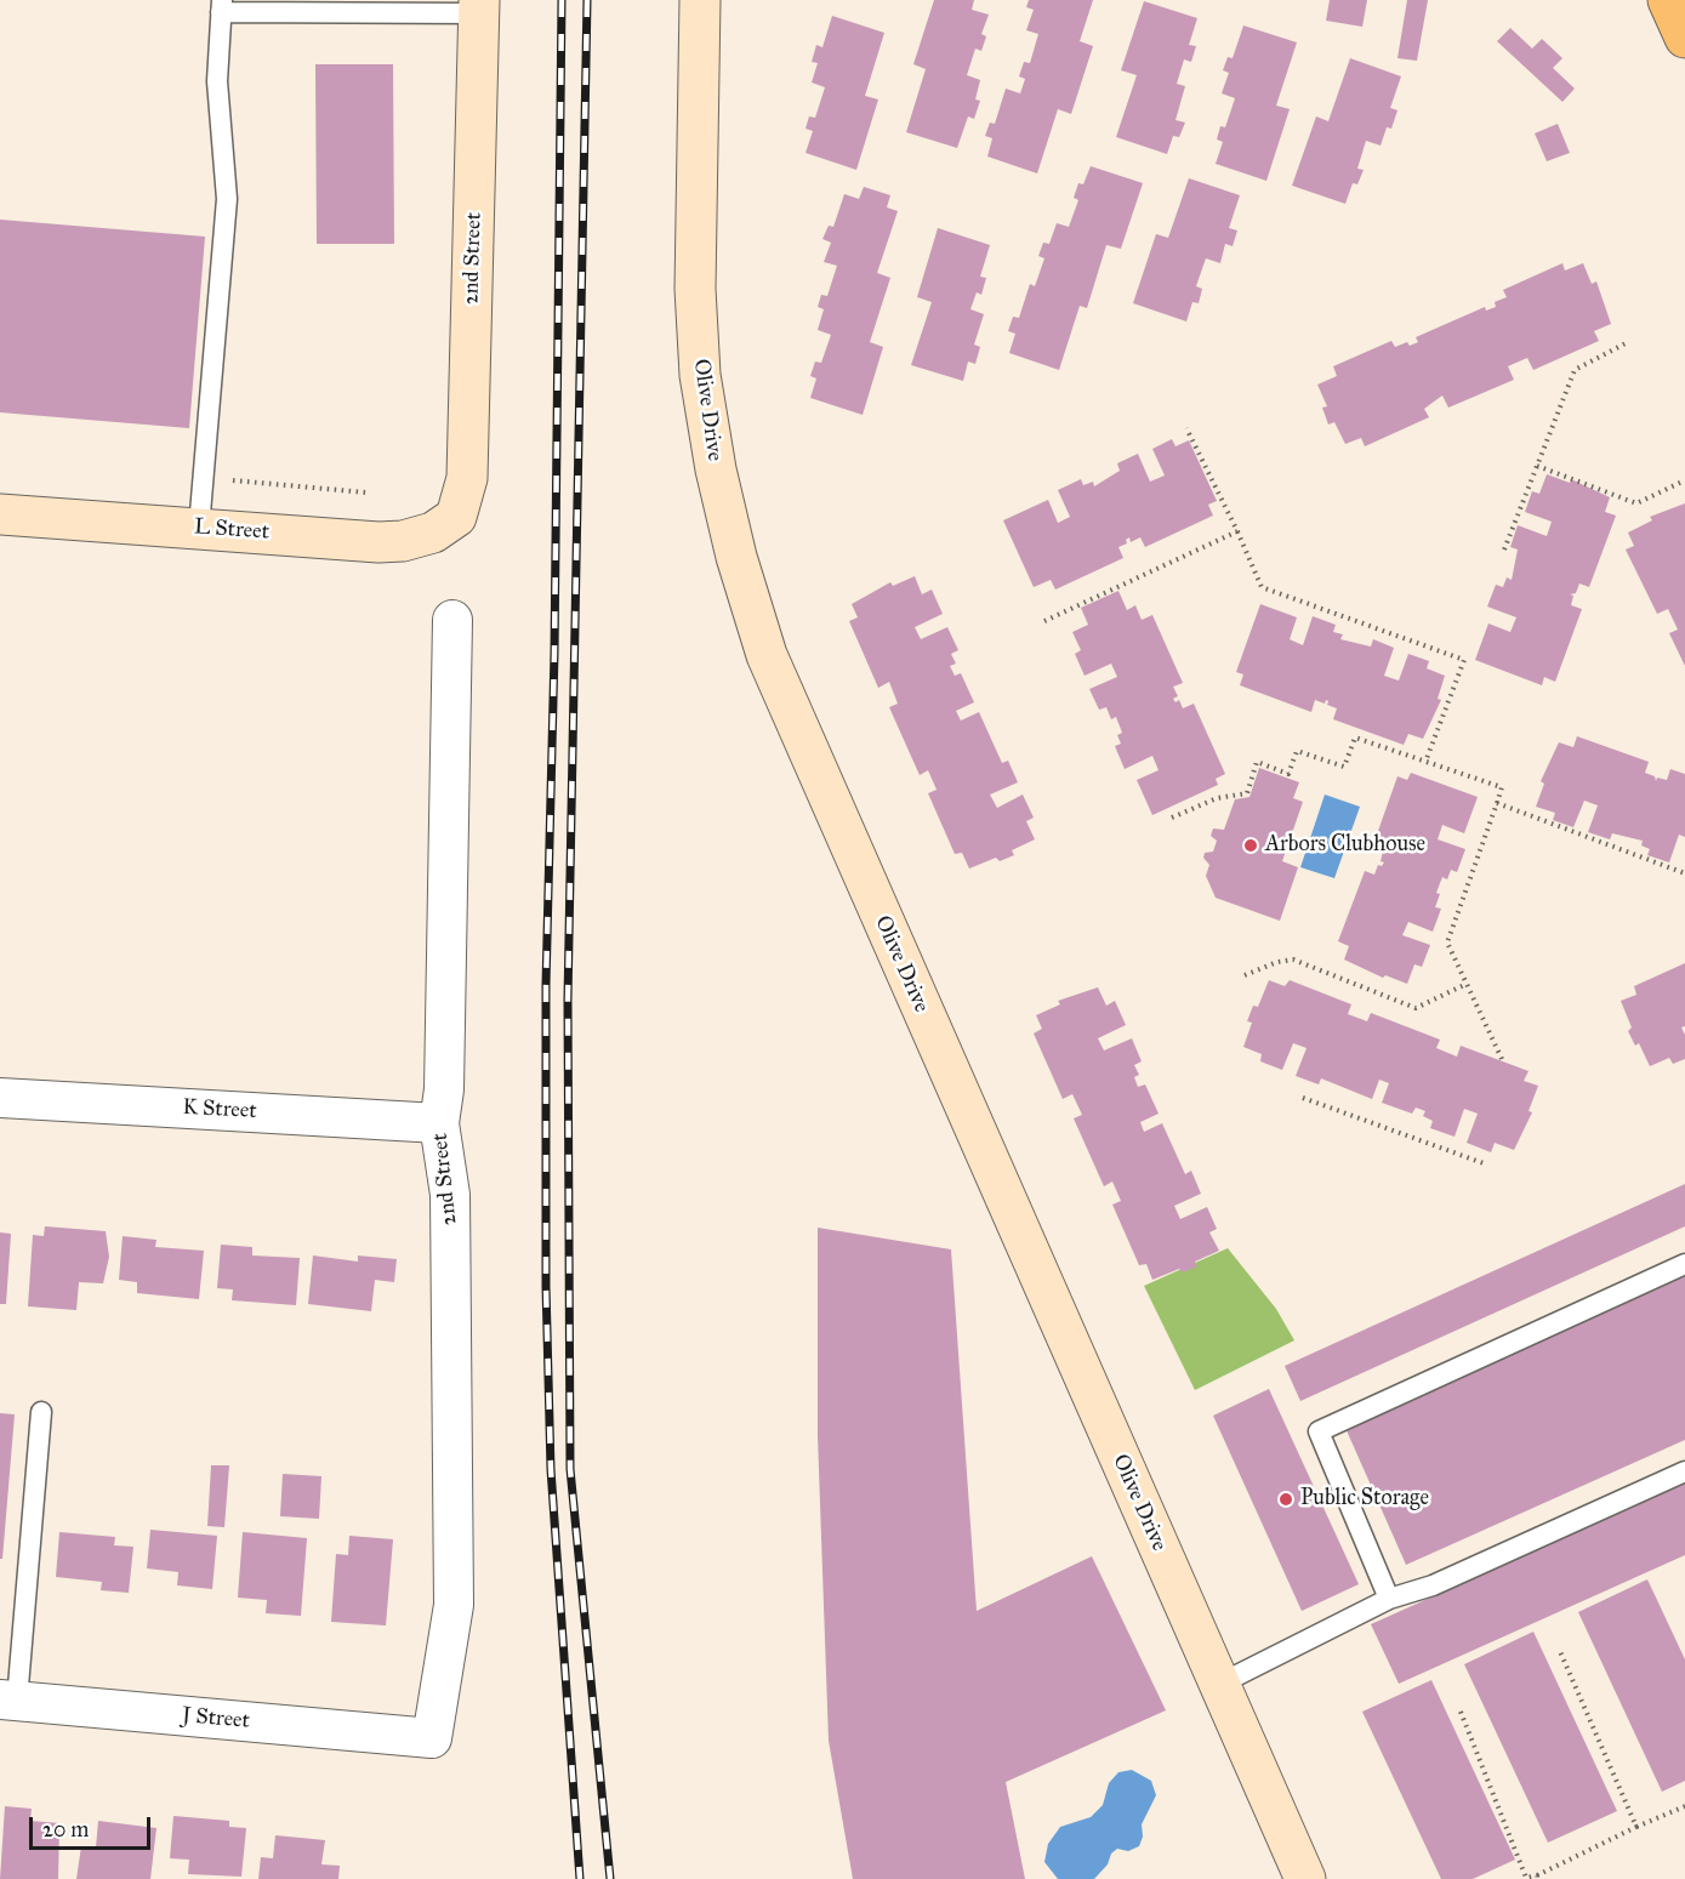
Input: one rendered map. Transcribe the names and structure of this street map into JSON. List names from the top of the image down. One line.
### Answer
{"streets":{"street":["2nd Street","Olive Drive","L Street","K Street","J Street"]},"crossings":[["2nd Street","L Street"],["2nd Street","K Street"],["2nd Street","J Street"]],"places":["Arbors Clubhouse","Public Storage"],"scale_bar":"20 m"}
